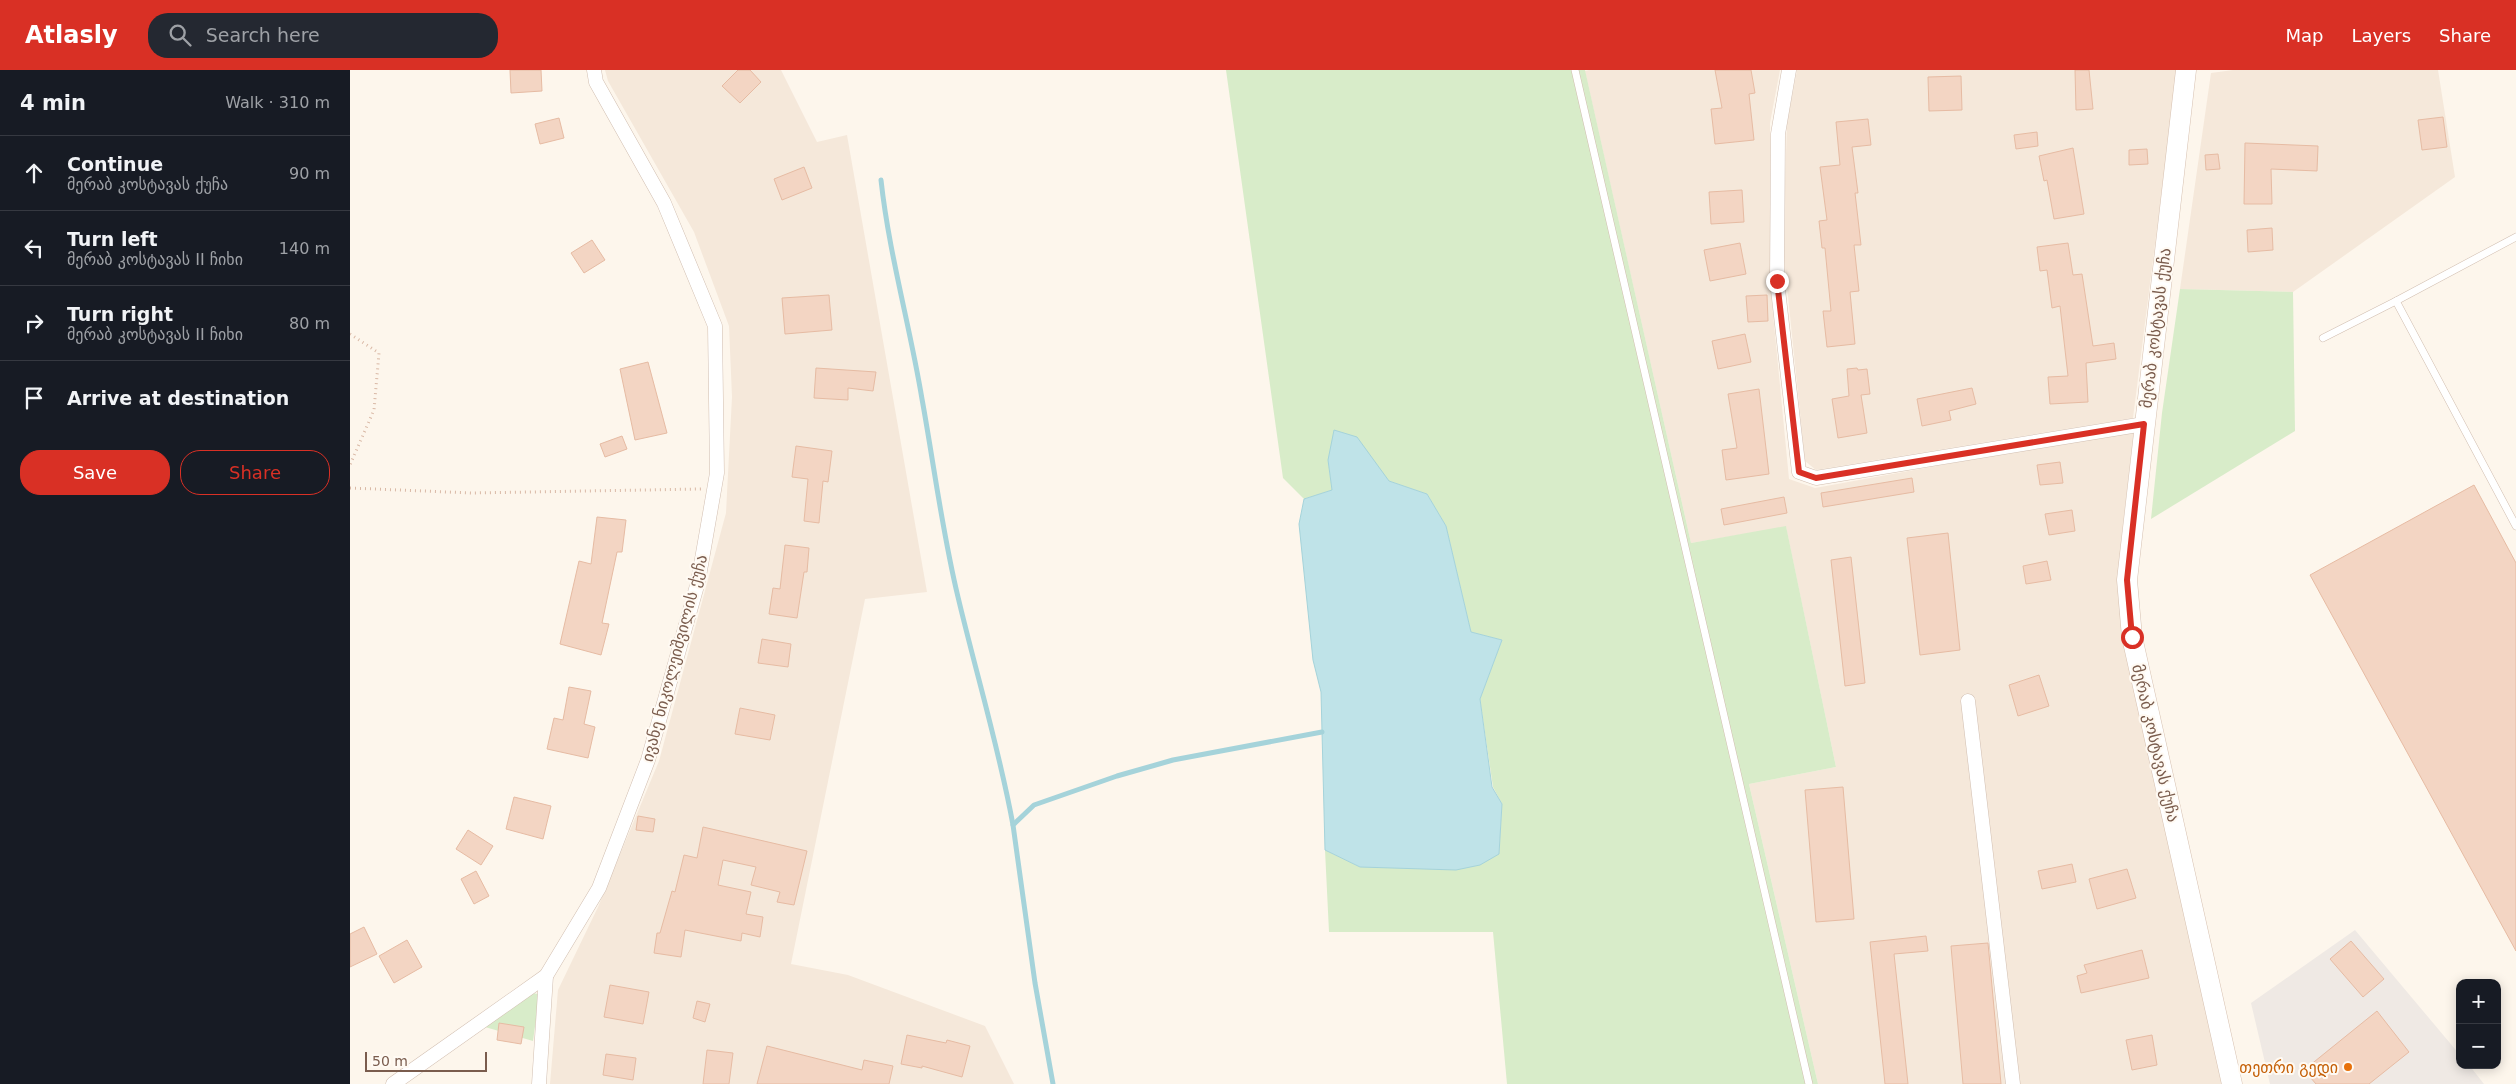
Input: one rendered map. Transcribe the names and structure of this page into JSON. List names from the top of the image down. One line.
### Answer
{"streets":{"main road":["მერაბ კოსტავას ქუჩა"],"street":["ივანე ნიკოლეიშვილის ქუჩა"]},"places":["თეთრი გედი"],"scale_bar":"50 m","page":{"header":"Atlasly","search":"Search here","nav":["Map","Layers","Share"],"heading":["4 min","Walk · 310 m"],"list":[["Continue","მერაბ კოსტავას ქუჩა","90 m"],["Turn left","მერაბ კოსტავას II ჩიხი","140 m"],["Turn right","მერაბ კოსტავას II ჩიხი","80 m"],"Arrive at destination"],"buttons":["Save","Share"],"map_buttons":["+","−"],"scale":"50 m"}}
